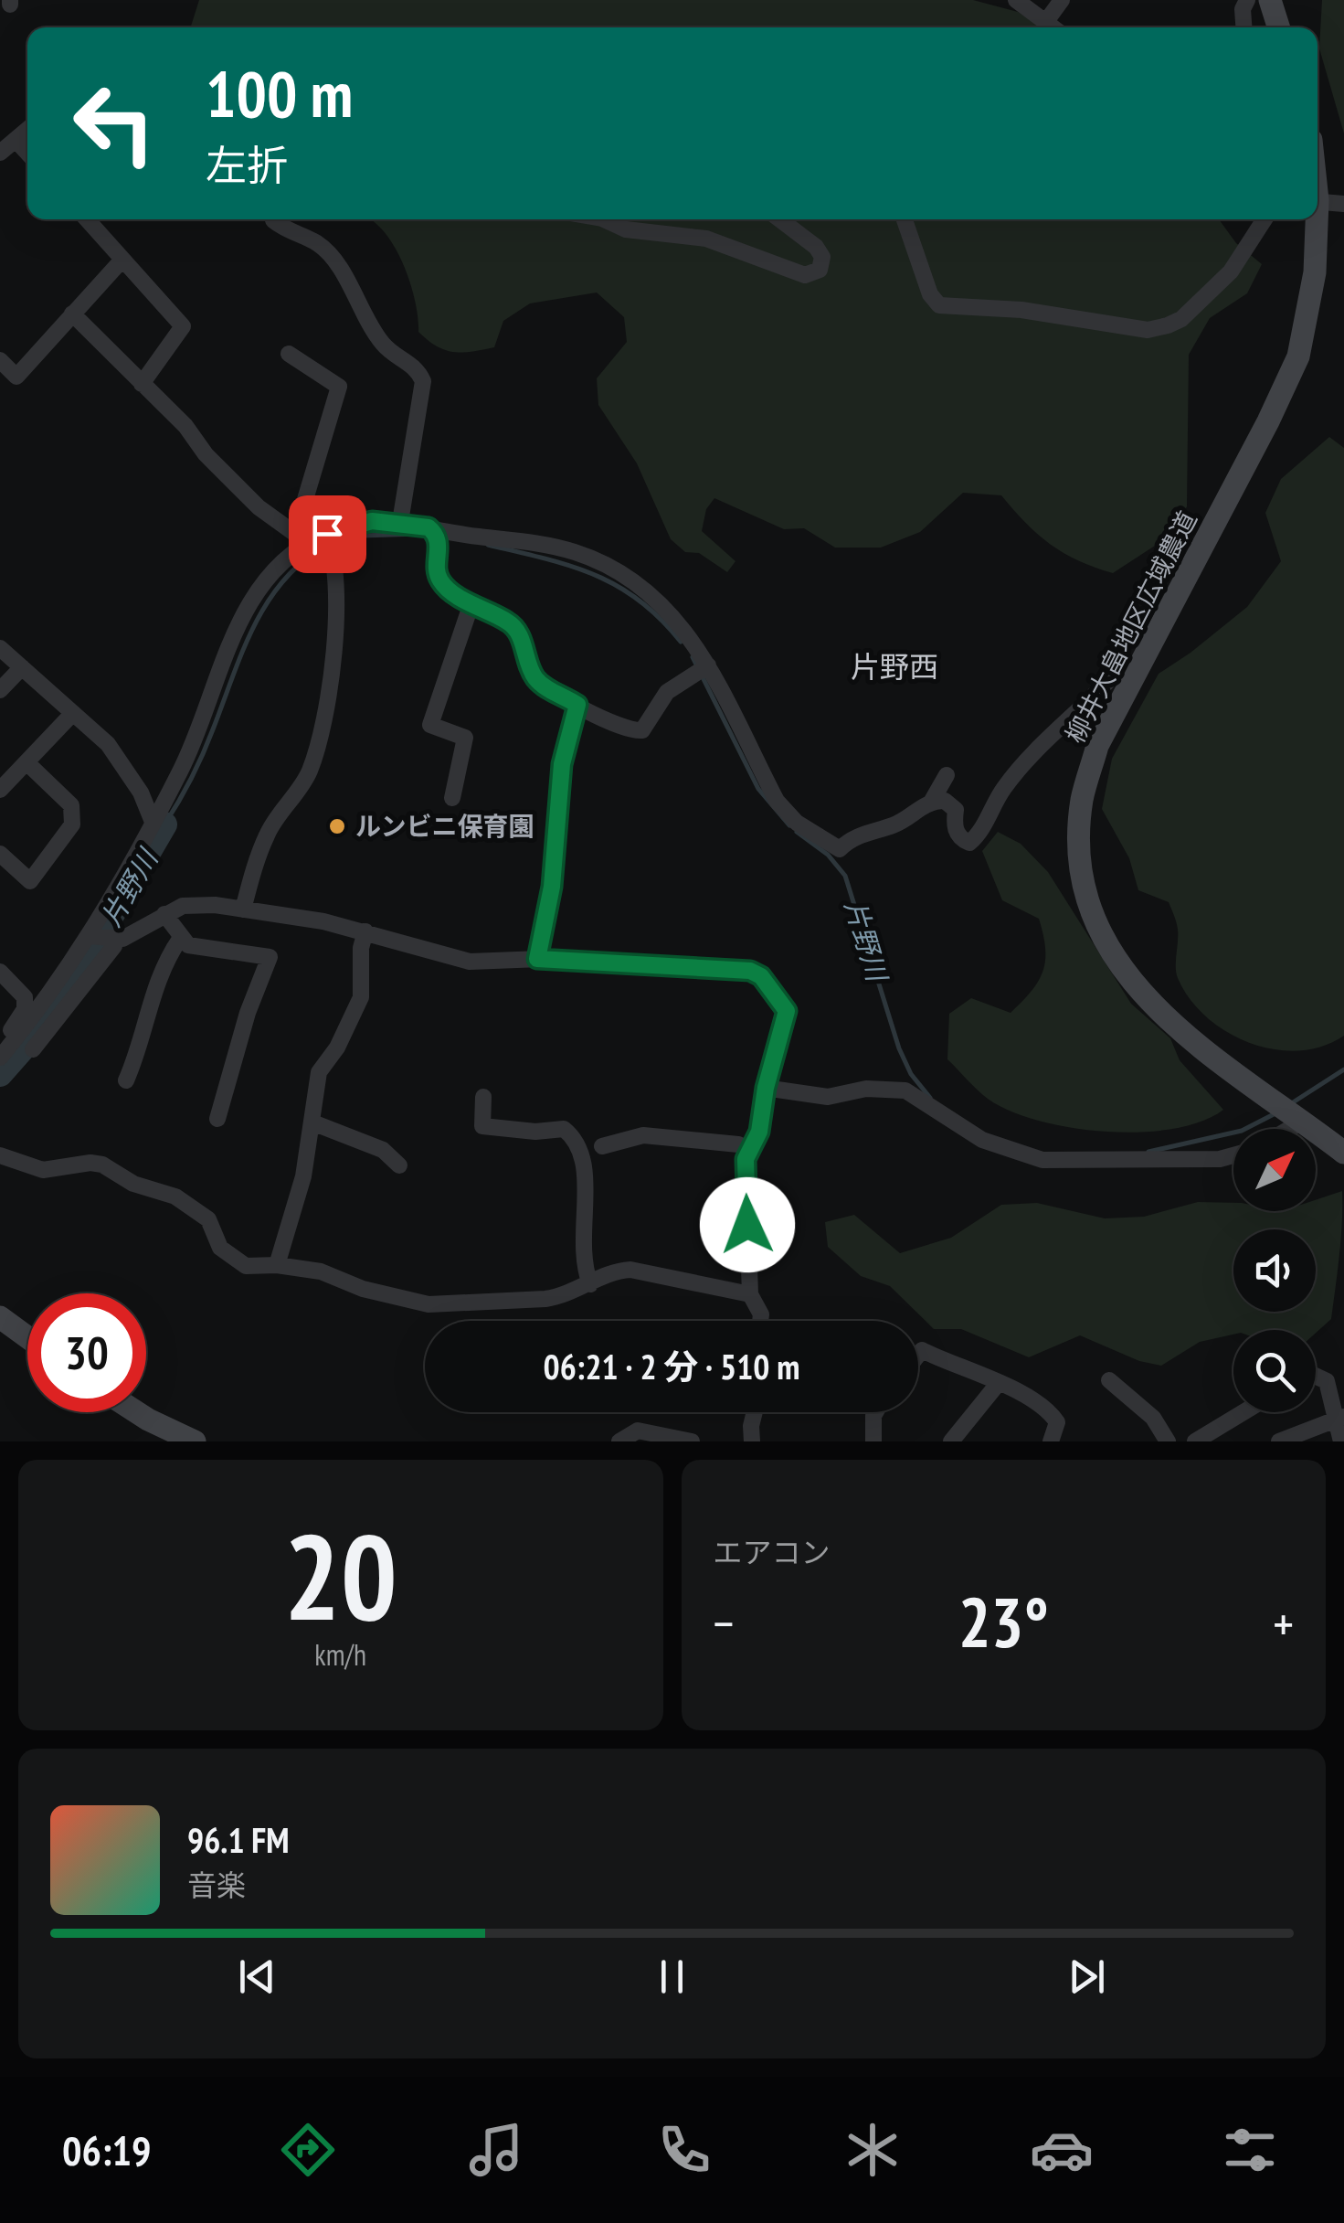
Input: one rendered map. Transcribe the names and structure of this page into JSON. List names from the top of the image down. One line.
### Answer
{"streets":{"street":["柳井大畠地区広域農道"]},"districts":["片野西"],"water":["片野川"],"places":["ルンビニ保育園"],"north":"top right","page":{"turn":["100 m","左折"],"limit":"30","trip":"06:21 · 2 分 · 510 m","tile":[["20","km/h"],"エアコン"],"heat":["−","23°","+"],"song":["96.1 FM","音楽"],"tabs":"06:19"}}
